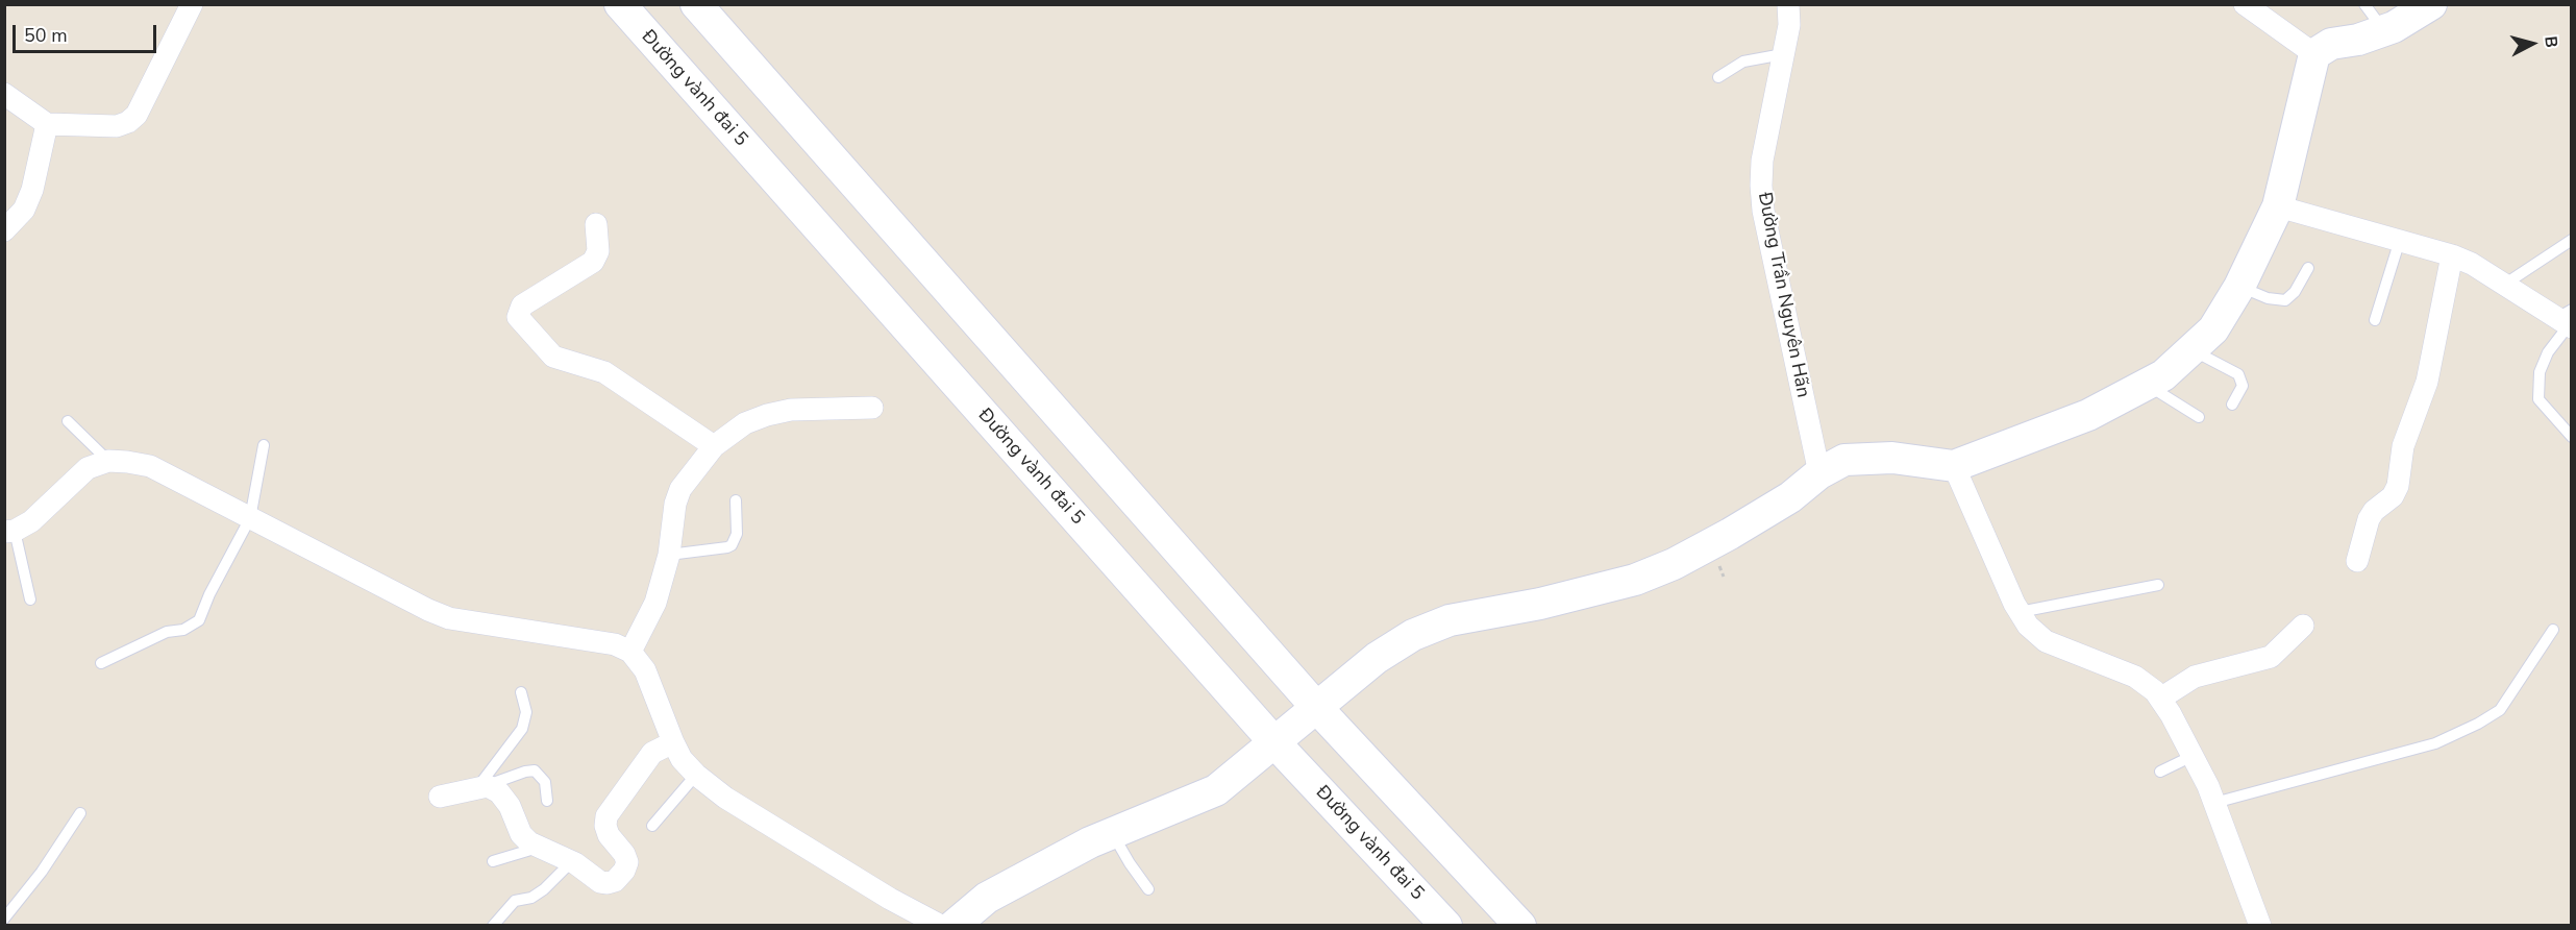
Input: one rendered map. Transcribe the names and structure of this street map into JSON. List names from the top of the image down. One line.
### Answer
{"streets":{"main road":["Đường vành đai 5"],"street":["Đường Trần Nguyên Hãn"]},"scale_bar":"50 m","north":"right"}
